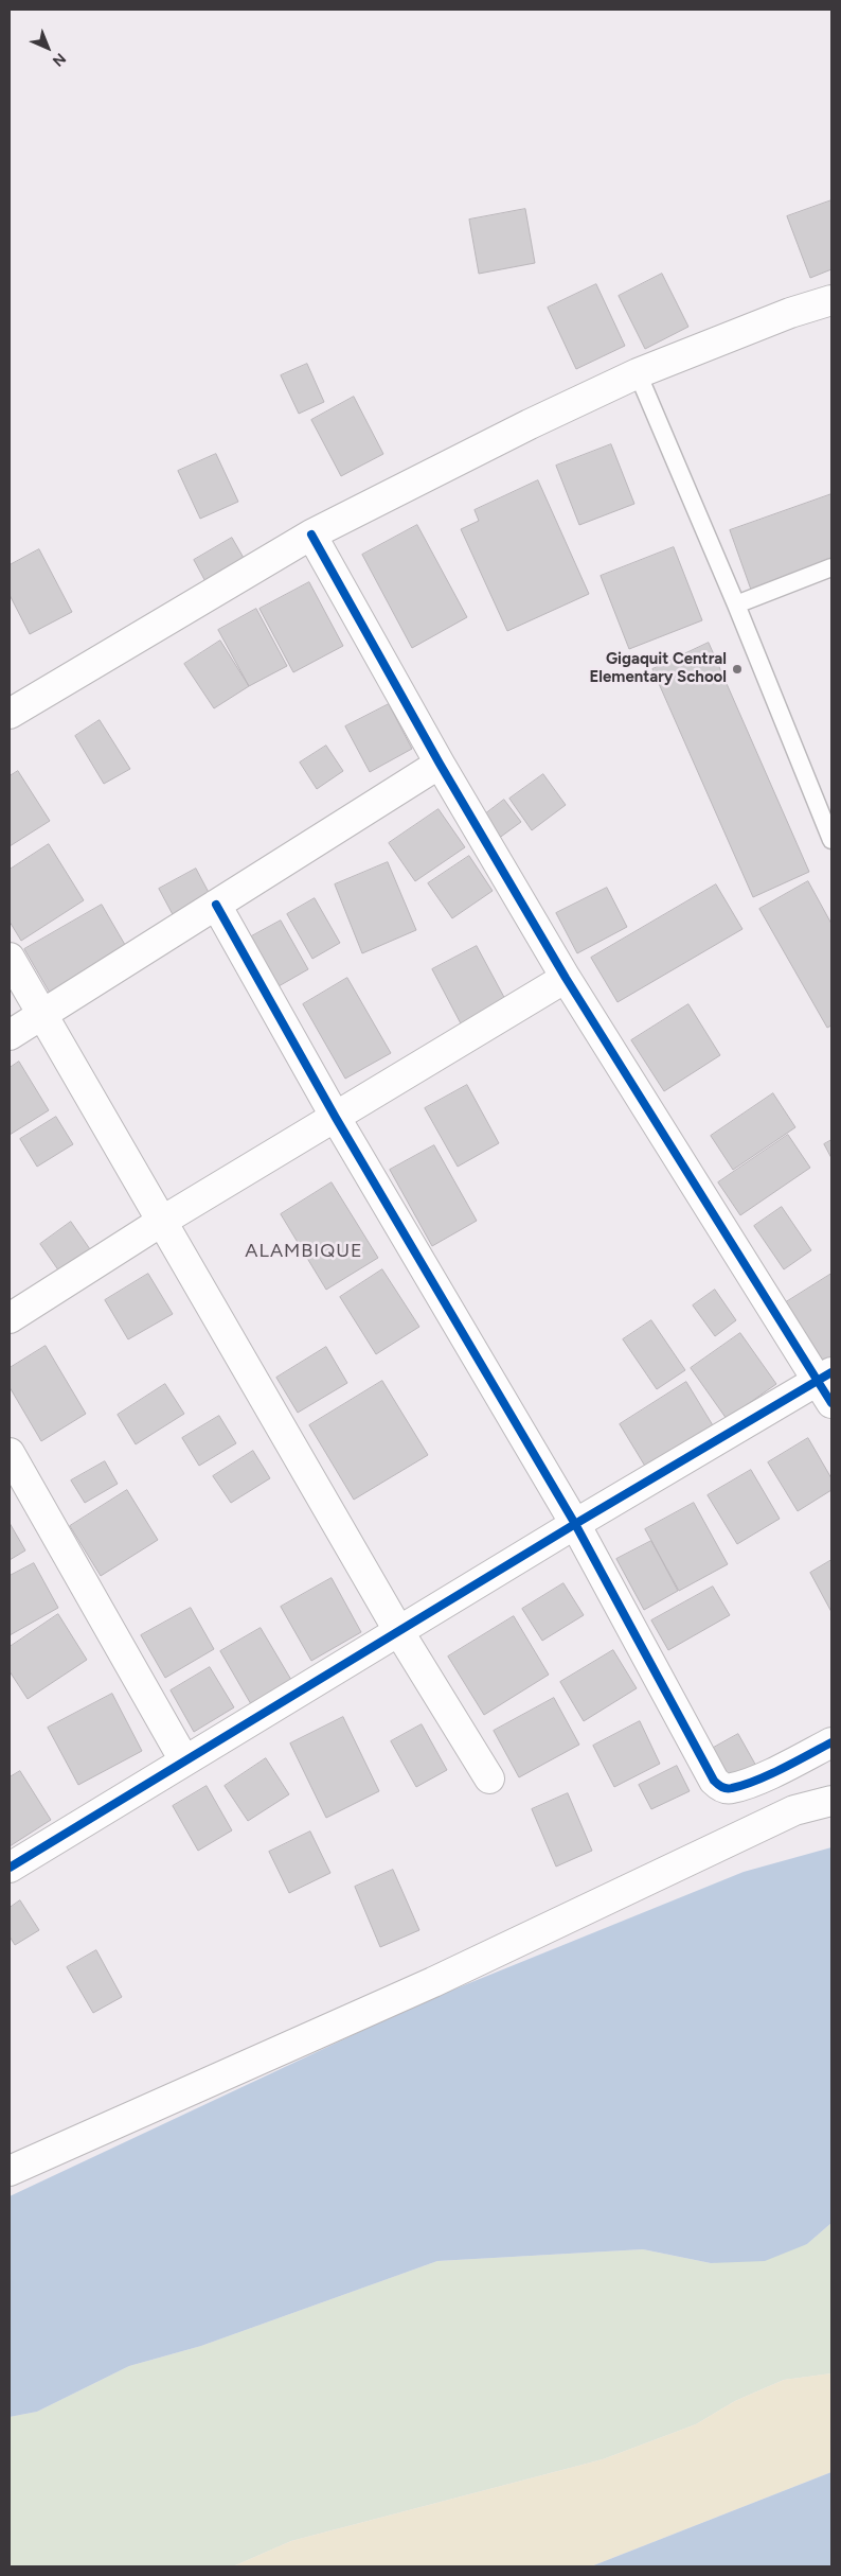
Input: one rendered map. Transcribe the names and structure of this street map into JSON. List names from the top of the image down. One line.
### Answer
{"districts":["ALAMBIQUE"],"places":["Gigaquit Central Elementary School"],"north":"bottom right"}
